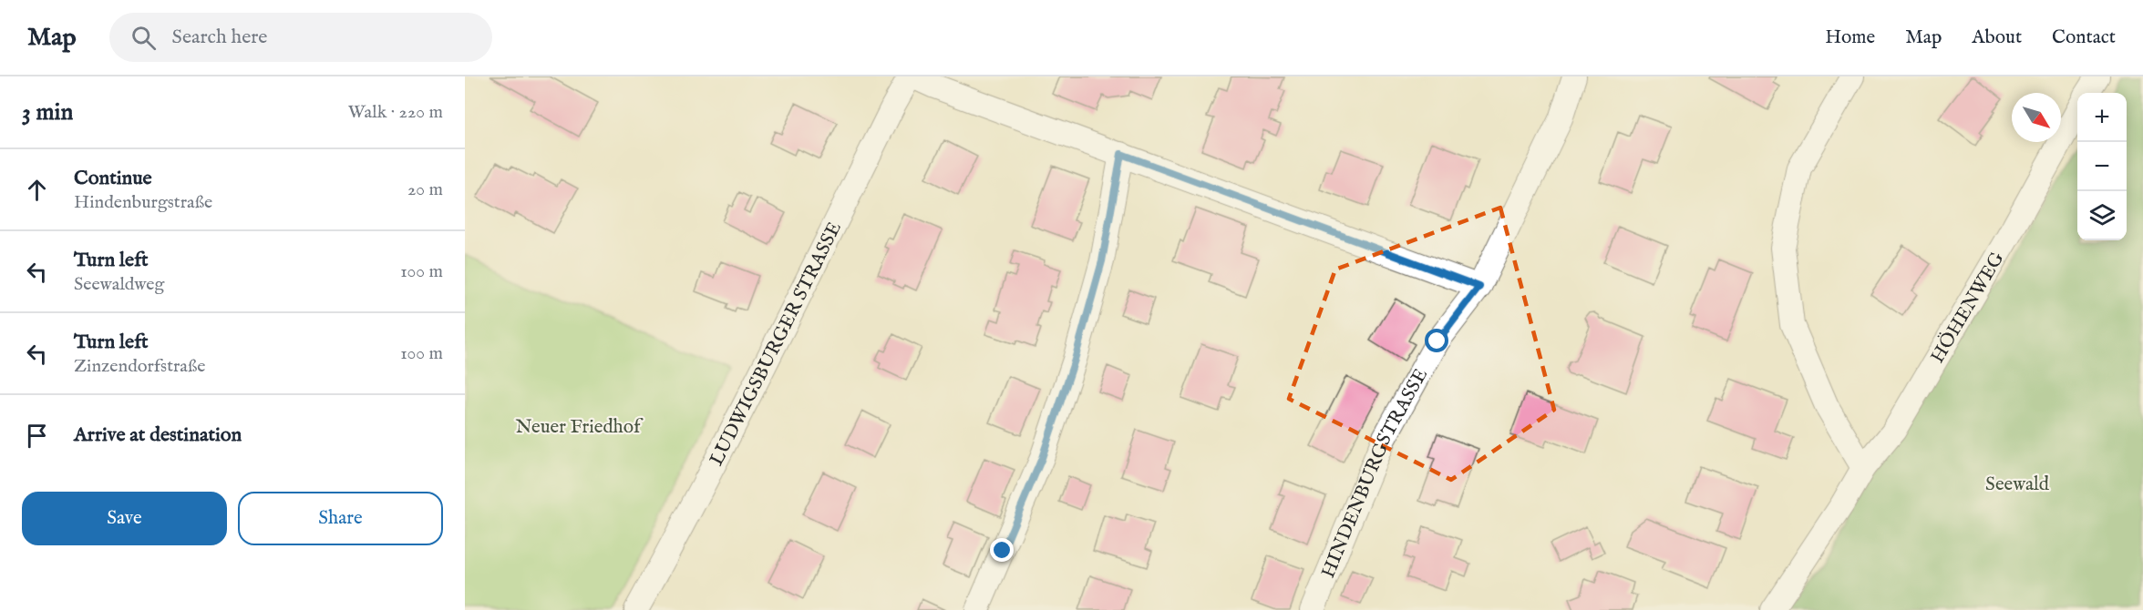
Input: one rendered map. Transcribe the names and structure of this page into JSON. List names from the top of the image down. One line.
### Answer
{"streets":{"street":["HÖHENWEG","LUDWIGSBURGER STRASSE","HINDENBURGSTRASSE"]},"parks":["Neuer Friedhof","Seewald"],"north":"bottom right","page":{"header":"Map","search":"Search here","nav":["Home","Map","About","Contact"],"heading":["3 min","Walk · 220 m"],"map_buttons":["+","−"],"list":[["Continue","Hindenburgstraße","20 m"],["Turn left","Seewaldweg","100 m"],["Turn left","Zinzendorfstraße","100 m"],"Arrive at destination"],"buttons":["Save","Share"]}}
